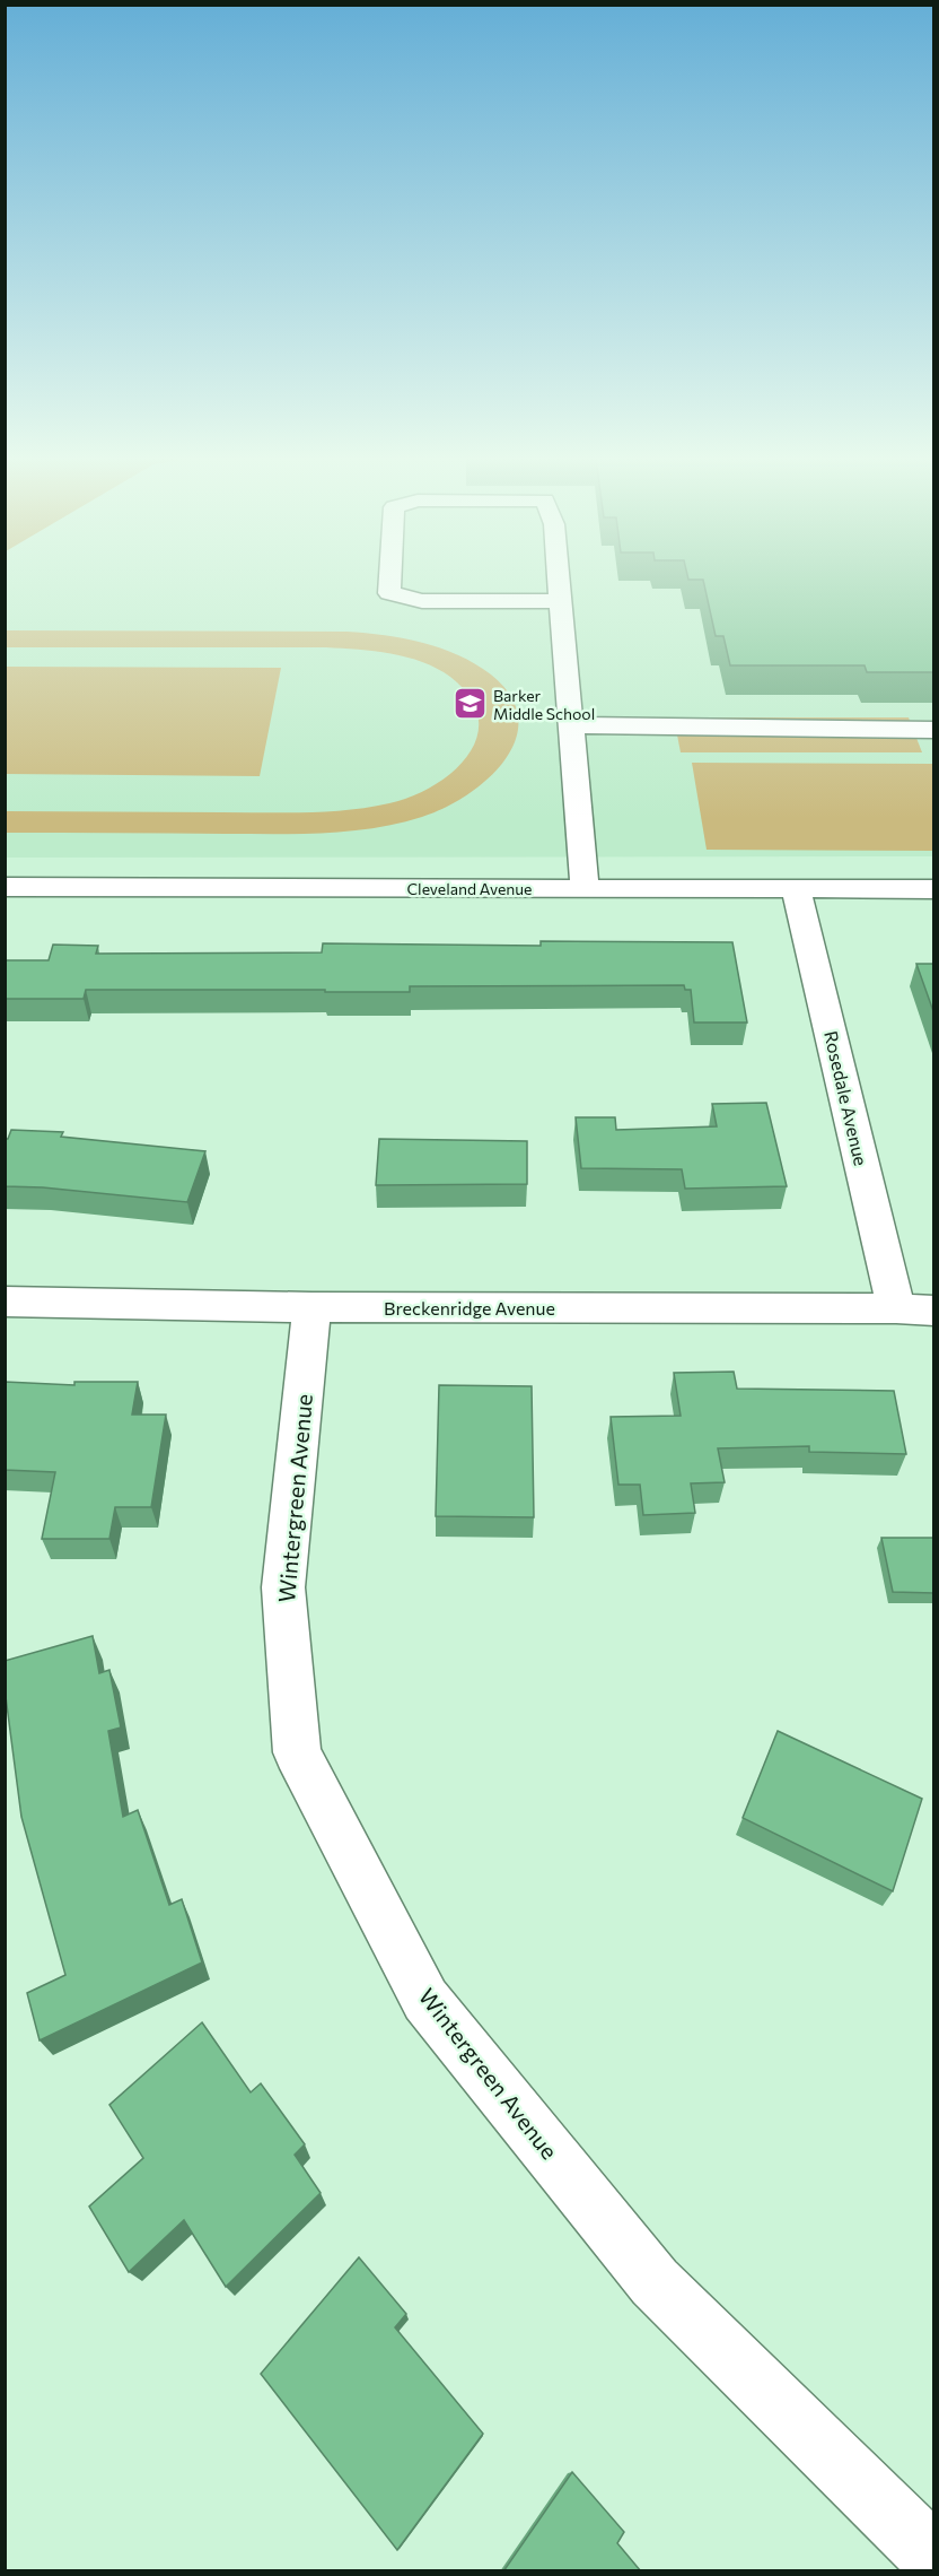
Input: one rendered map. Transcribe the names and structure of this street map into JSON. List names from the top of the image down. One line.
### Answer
{"streets":{"street":["Cleveland Avenue","Rosedale Avenue","Breckenridge Avenue","Wintergreen Avenue"]},"crossings":[["Cleveland Avenue","Rosedale Avenue"],["Rosedale Avenue","Breckenridge Avenue"],["Breckenridge Avenue","Wintergreen Avenue"]],"places":{"school or university":["Barker Middle School"]}}
